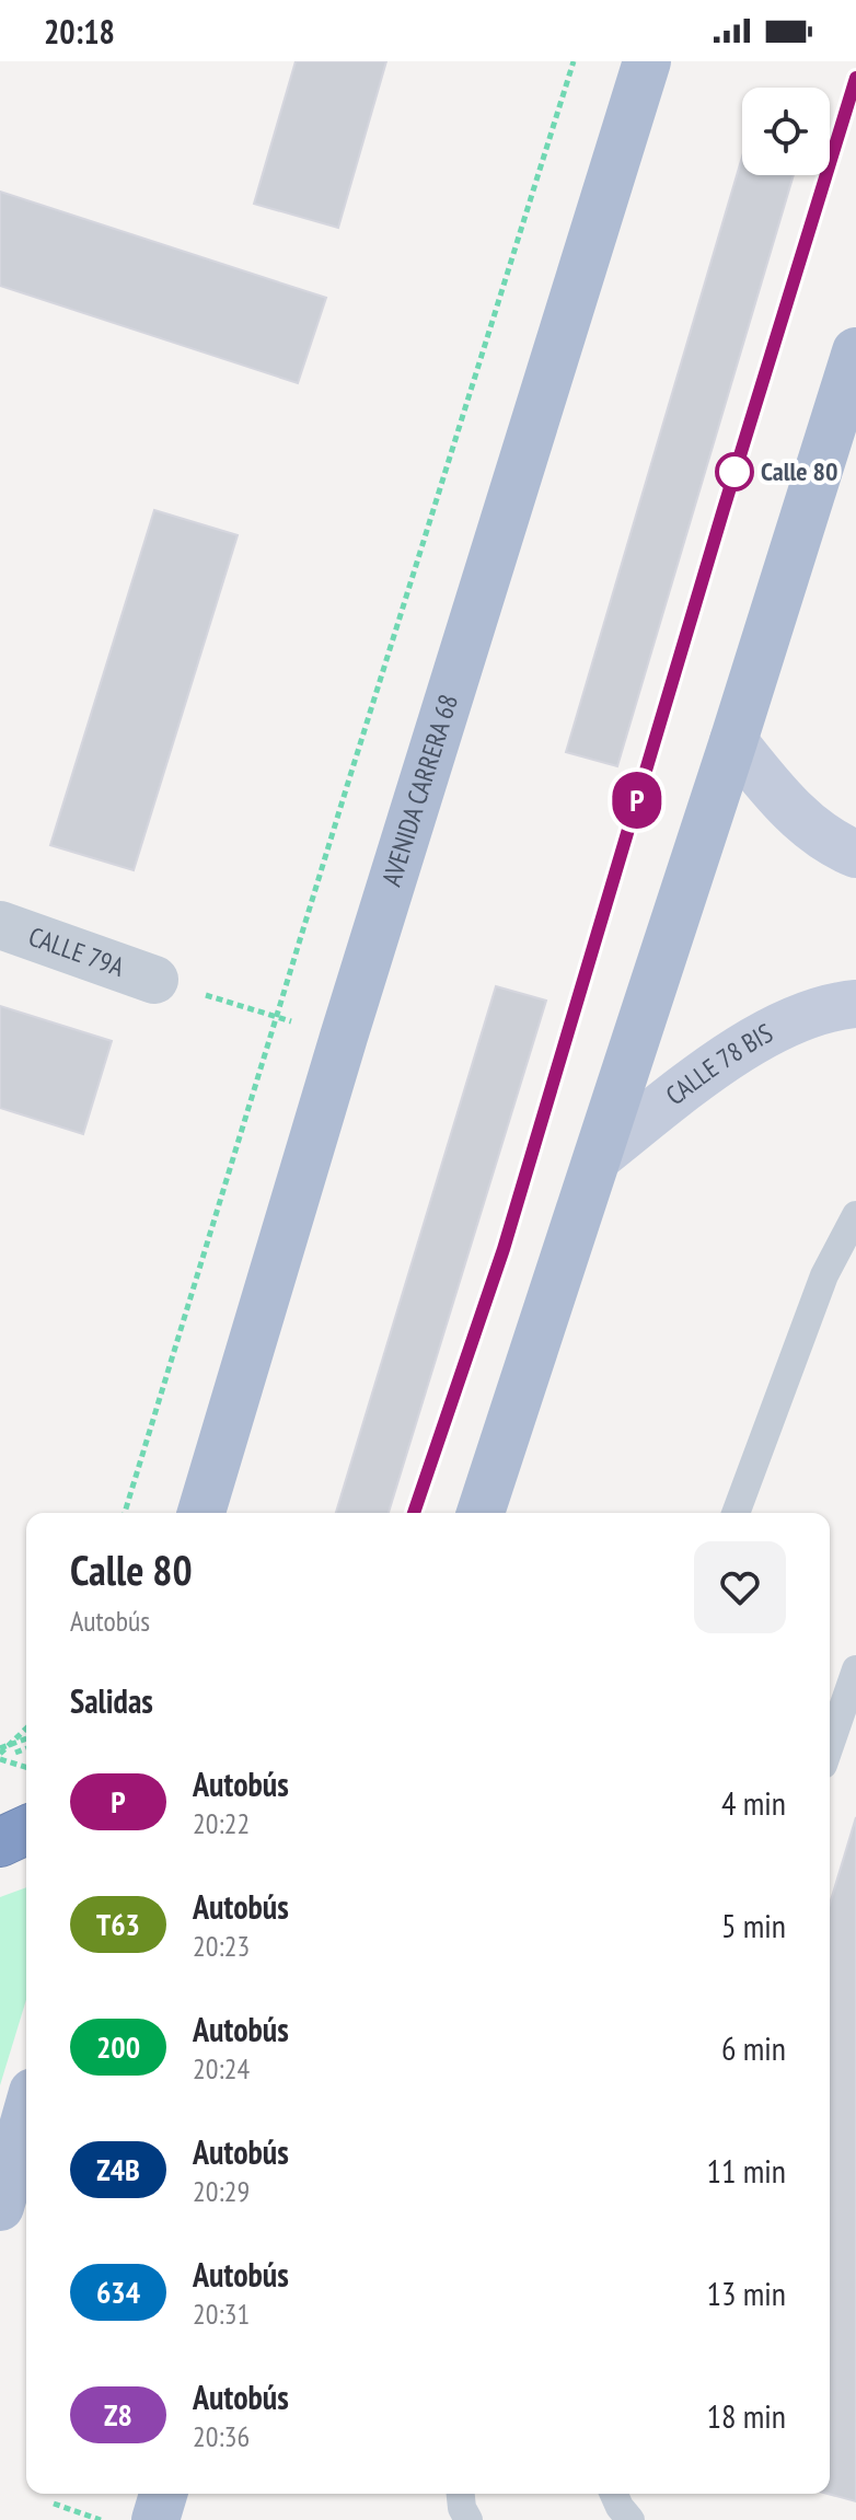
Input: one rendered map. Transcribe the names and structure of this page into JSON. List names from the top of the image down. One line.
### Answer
{"streets":{"main road":["AVENIDA CARRERA 68"],"street":["CALLE 79A","CALLE 78 BIS"]},"places":["Calle 80"],"lines":["bus line P"],"page":{"status":"20:18","on_map":"P","heading":[["Calle 80","Autobús"],"Salidas"],"list":[{"mark":"P","name":"Autobús","note":"20:22","value":"4 min"},{"mark":"T63","name":"Autobús","note":"20:23","value":"5 min"},{"mark":"200","name":"Autobús","note":"20:24","value":"6 min"},{"mark":"Z4B","name":"Autobús","note":"20:29","value":"11 min"},{"mark":"634","name":"Autobús","note":"20:31","value":"13 min"},{"mark":"Z8","name":"Autobús","note":"20:36","value":"18 min"}]}}
